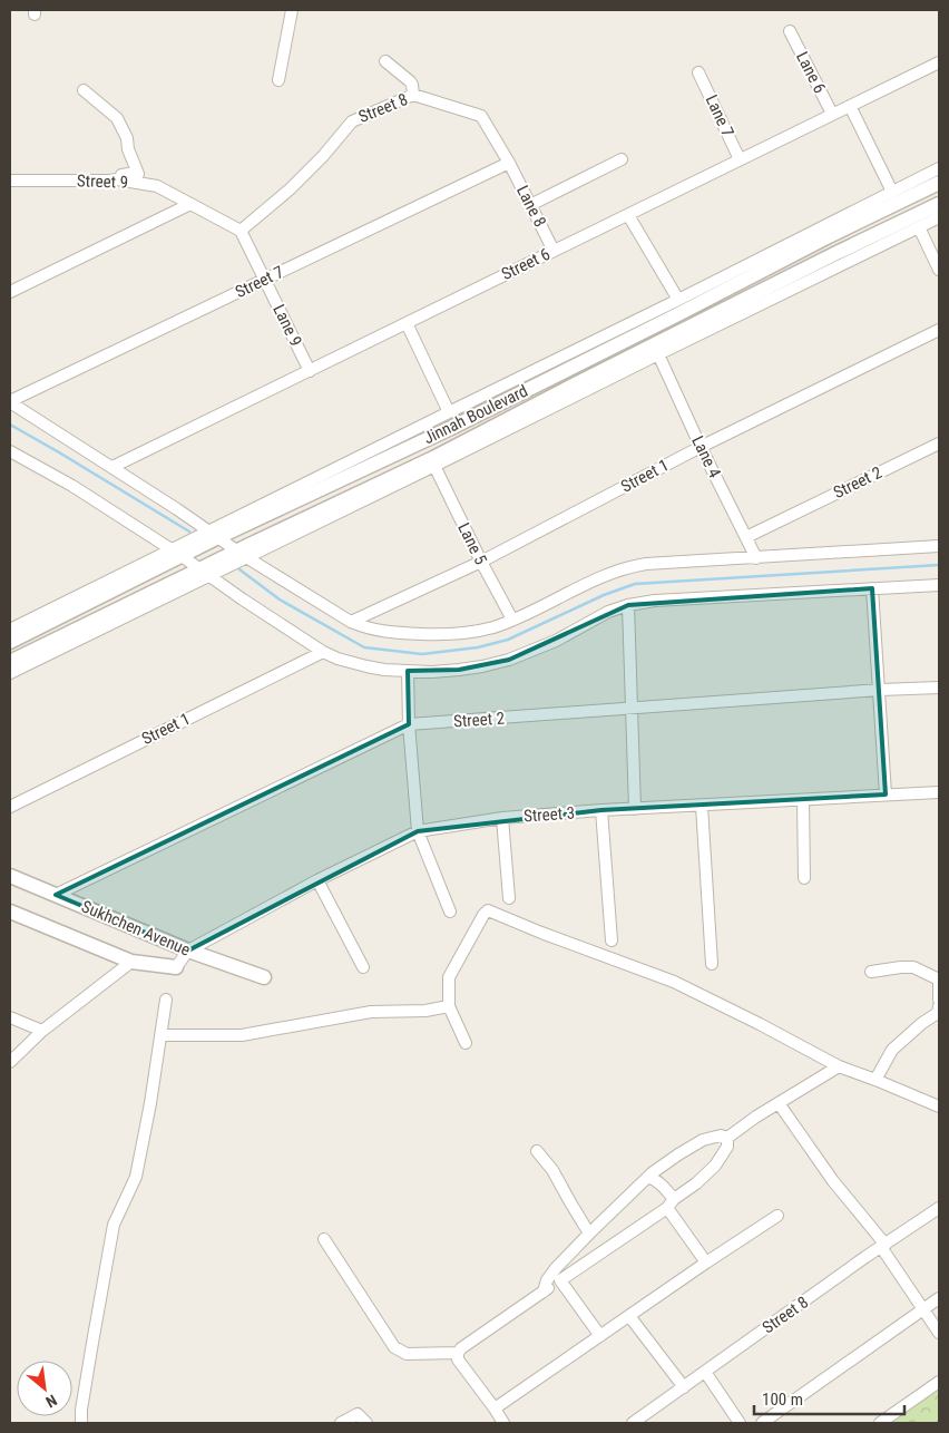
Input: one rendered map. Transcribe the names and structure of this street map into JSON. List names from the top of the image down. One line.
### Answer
{"streets":{"street":["Lane 6","Street 8","Lane 7","Street 9","Lane 8","Street 6","Street 7","Lane 9","Jinnah Boulevard","Lane 4","Street 1","Street 2","Lane 5","Street 3","Sukhchen Avenue"]},"crossings":[["Lane 6","Street 6"],["Street 8","Lane 8"],["Street 8","Street 7"],["Lane 7","Street 6"],["Lane 8","Street 6"],["Lane 8","Street 7"],["Street 6","Lane 9"],["Street 7","Lane 9"],["Lane 4","Street 1"],["Lane 4","Street 2"],["Street 1","Lane 5"],["Street 2","Sukhchen Avenue"],["Street 3","Sukhchen Avenue"]],"scale_bar":"100 m","north":"bottom right"}
